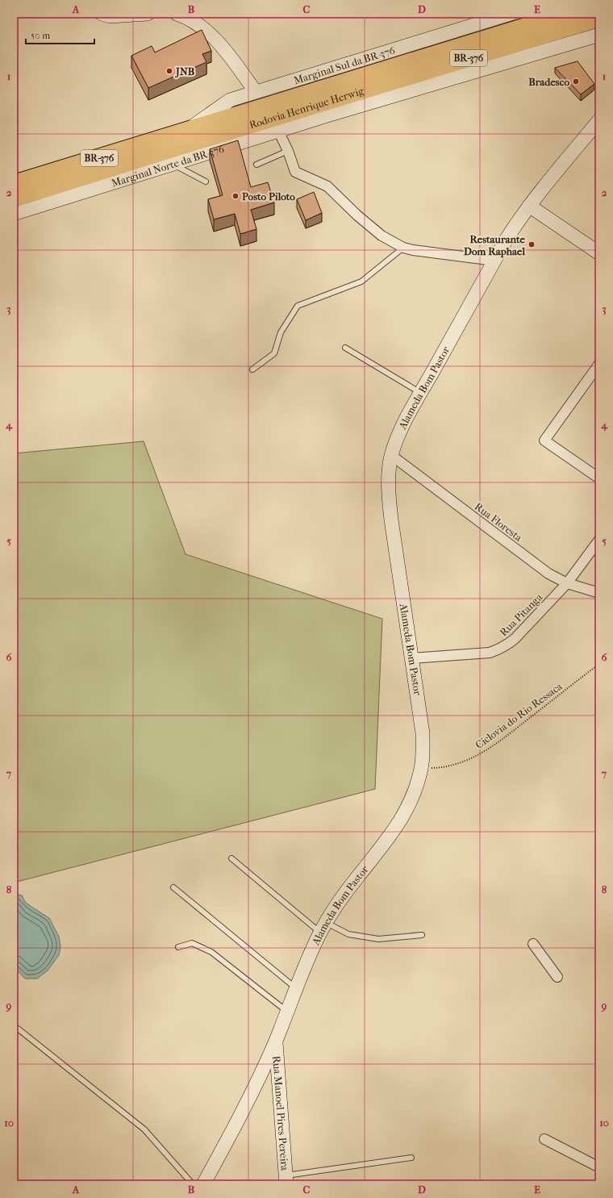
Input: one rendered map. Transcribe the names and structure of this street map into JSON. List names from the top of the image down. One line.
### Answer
{"streets":{"highway":["BR-376","Rodovia Henrique Herwig"],"main road":["Marginal Sul da BR-376","Marginal Norte da BR-376","Alameda Bom Pastor","Rua Manoel Pires Pereira"],"street":["Rua Floresta","Rua Pitanga"],"path":["Ciclovia do Rio Ressaca"]},"crossings":[["Marginal Sul da BR-376","Rodovia Henrique Herwig"],["Rodovia Henrique Herwig","Marginal Norte da BR-376"],["Alameda Bom Pastor","Rua Floresta"],["Alameda Bom Pastor","Rua Pitanga"],["Alameda Bom Pastor","Ciclovia do Rio Ressaca"],["Alameda Bom Pastor","Rua Manoel Pires Pereira"],["Rua Floresta","Rua Pitanga"]],"places":["JNB","Bradesco","Posto Piloto","Restaurante Dom Raphael"],"scale_bar":"50 m","grid":{"columns":["A","B","C","D","E"],"rows":["1","2","3","4","5","6","7","8","9","10"]}}
